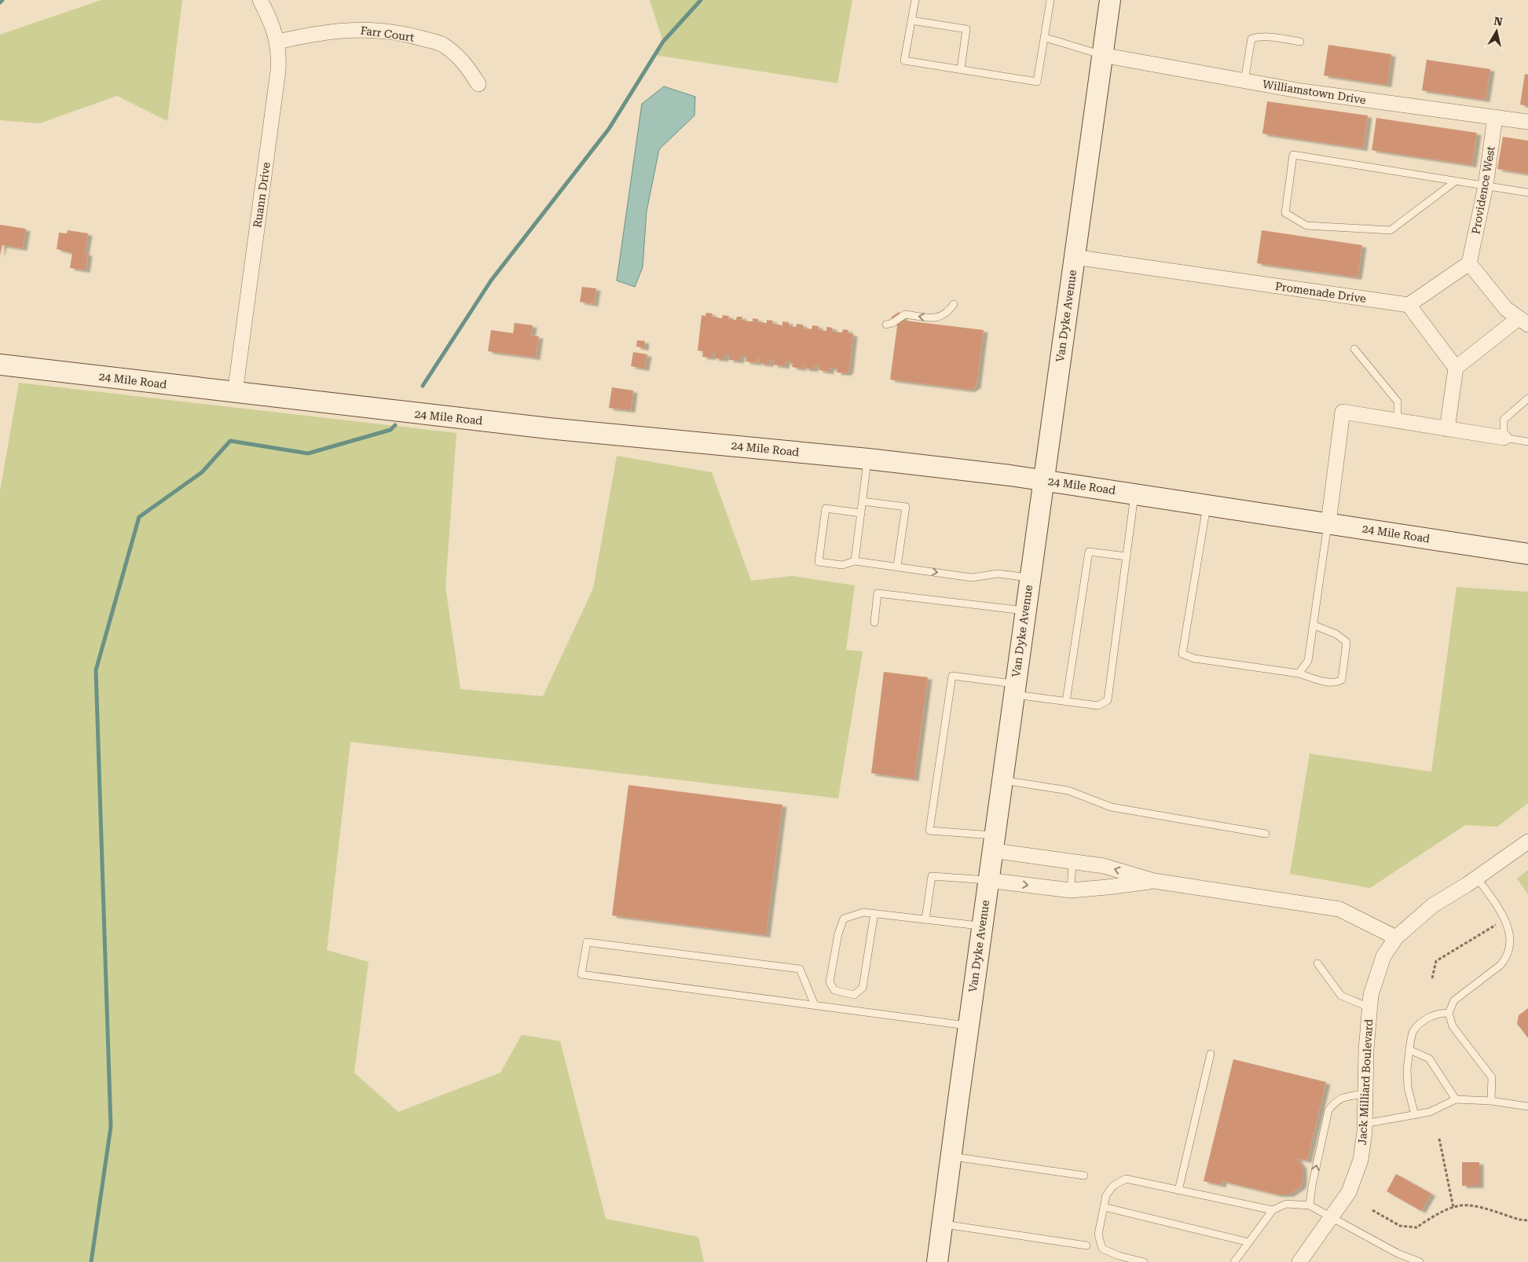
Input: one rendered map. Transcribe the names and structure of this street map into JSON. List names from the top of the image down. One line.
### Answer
{"streets":{"street":["Farr Court","Williamstown Drive","Providence West","Ruann Drive","Promenade Drive","Van Dyke Avenue","24 Mile Road","Jack Milliard Boulevard"]},"crossings":[["Farr Court","Ruann Drive"],["Williamstown Drive","Providence West"],["Williamstown Drive","Van Dyke Avenue"],["Ruann Drive","24 Mile Road"],["Promenade Drive","Van Dyke Avenue"],["Van Dyke Avenue","24 Mile Road"]],"north":"top"}
